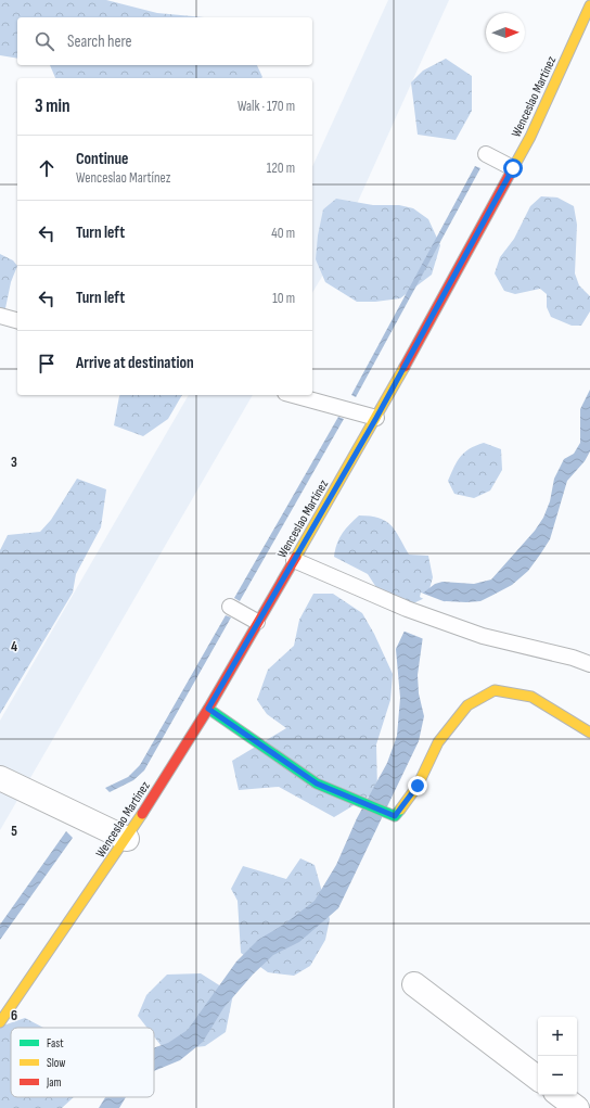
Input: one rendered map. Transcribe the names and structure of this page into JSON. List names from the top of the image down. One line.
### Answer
{"streets":{"main road":["Wenceslao Martínez"]},"legend":["Fast","Slow","Jam"],"north":"right","page":{"search":"Search here","heading":["3 min","Walk · 170 m"],"list":[["Continue","Wenceslao Martínez","120 m"],["Turn left","40 m"],["Turn left","10 m"],"Arrive at destination"],"map_buttons":["+","−"]},"grid":{"rows":["3","4","5","6"]}}
